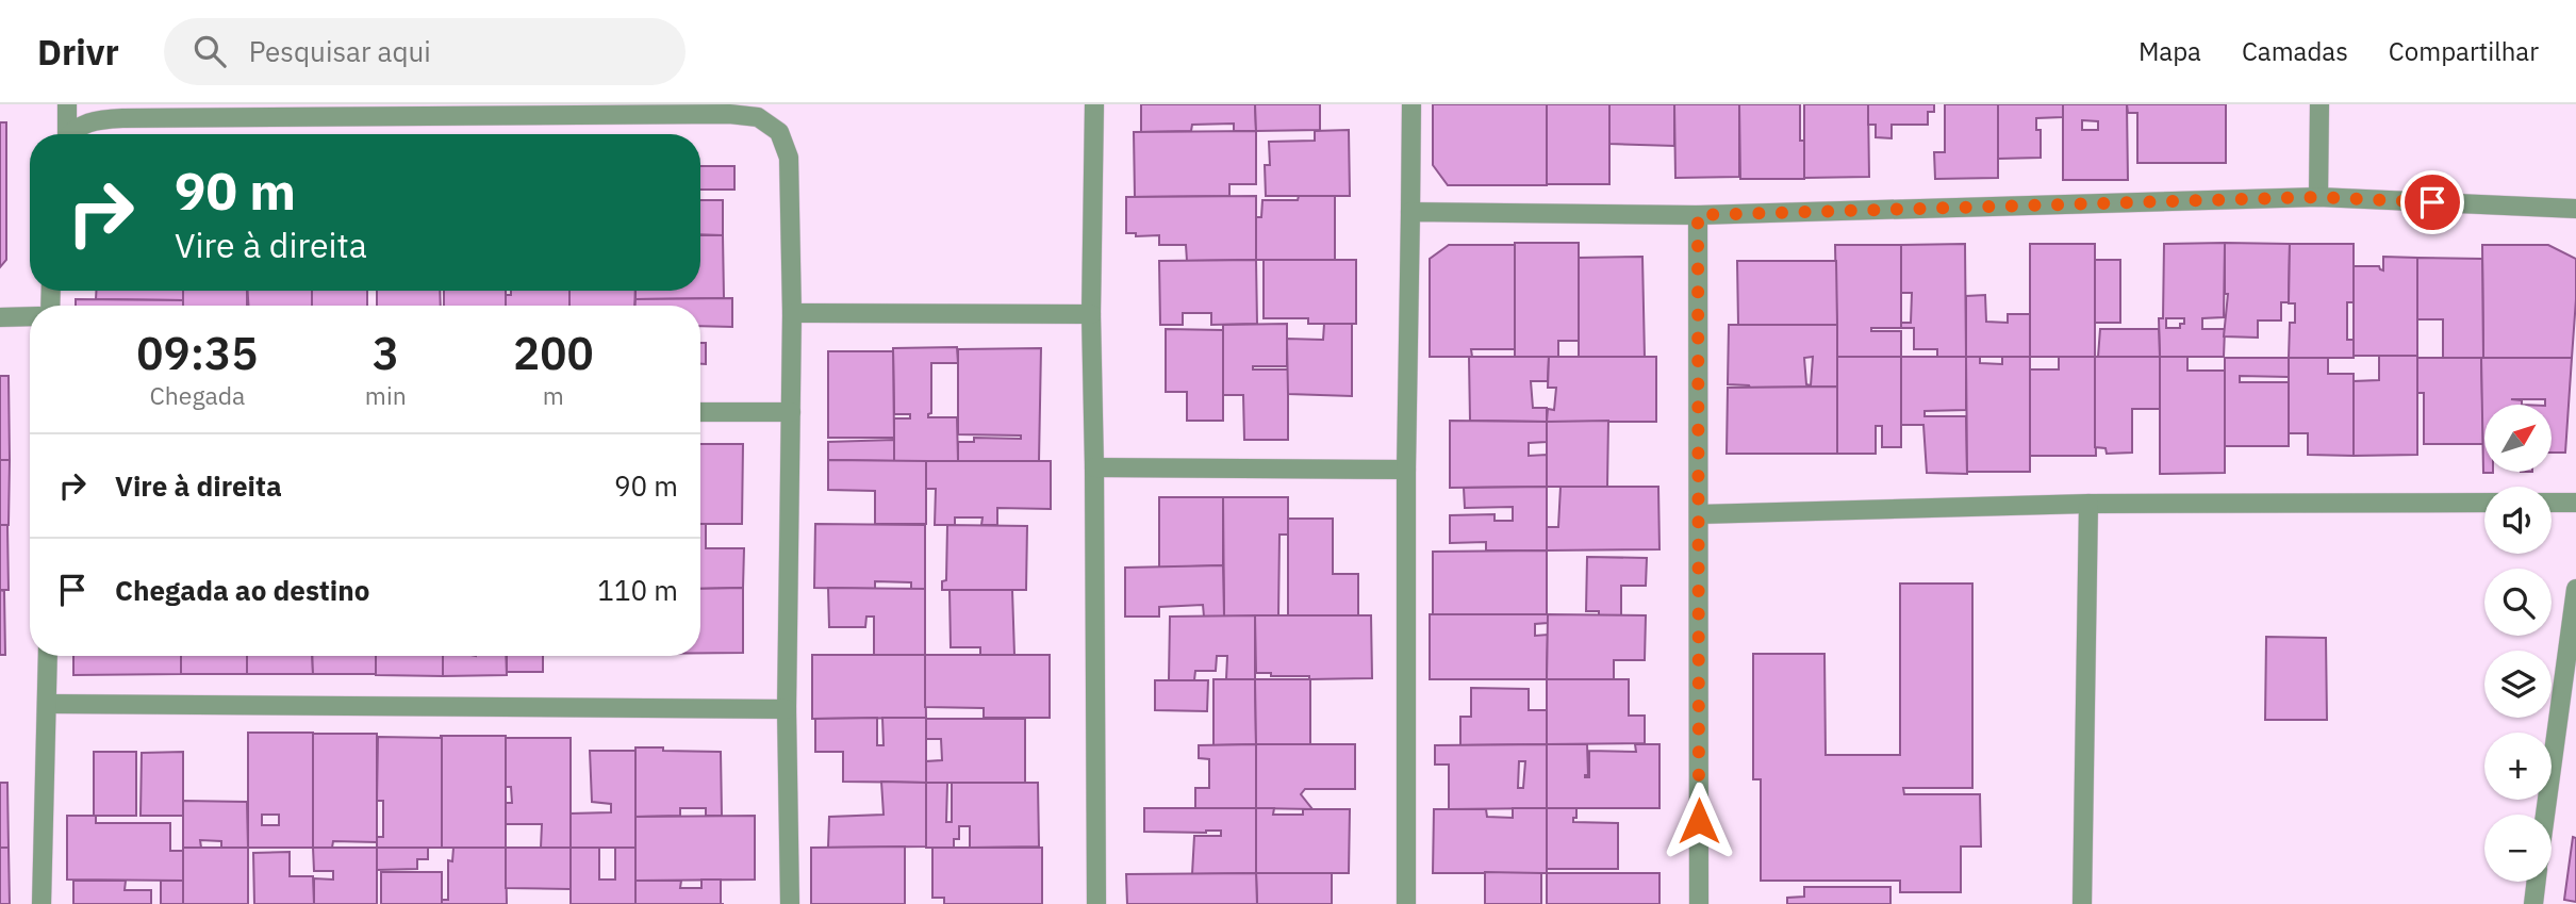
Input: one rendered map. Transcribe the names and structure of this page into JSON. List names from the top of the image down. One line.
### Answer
{"north":"top right","page":{"header":"Drivr","search":"Pesquisar aqui","nav":["Mapa","Camadas","Compartilhar"],"turn":["90 m","Vire à direita"],"eta":["09:35","Chegada","3","min","200","m"],"map_buttons":["+","−"],"list":[{"name":"Vire à direita","value":"90 m"},{"name":"Chegada ao destino","value":"110 m"}]}}
